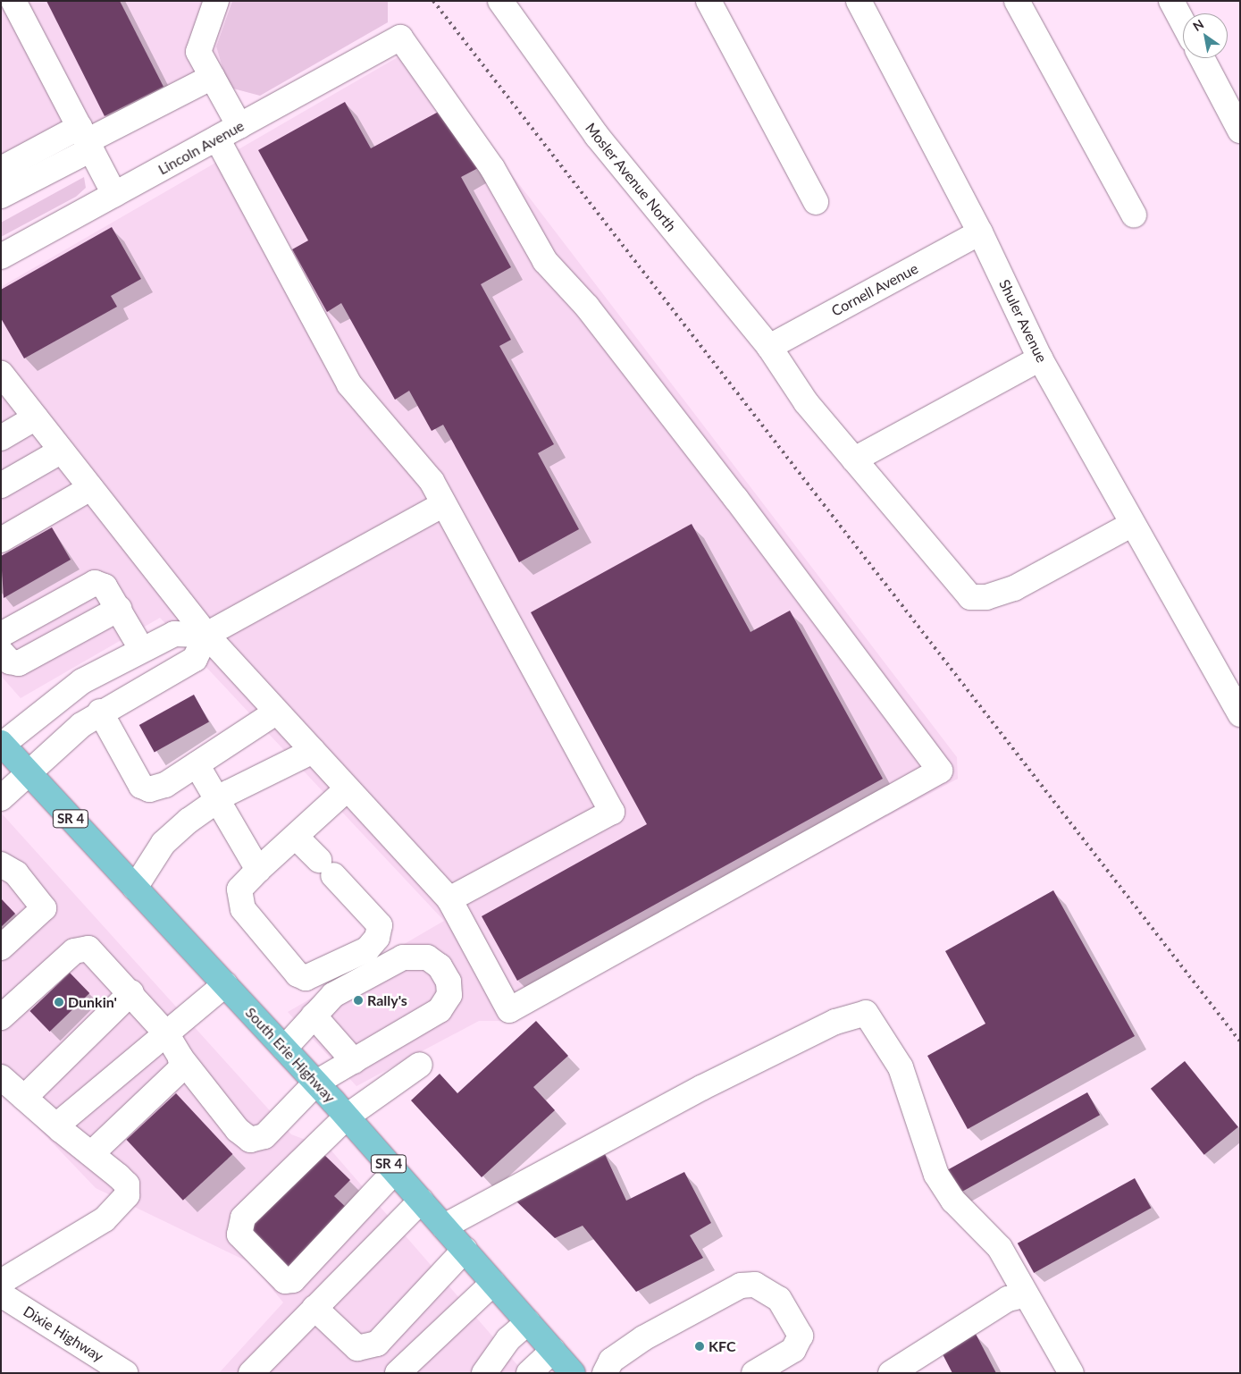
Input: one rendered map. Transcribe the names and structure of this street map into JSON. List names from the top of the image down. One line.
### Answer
{"streets":{"main road":["SR 4","South Erie Highway"],"street":["Lincoln Avenue","Mosler Avenue North","Cornell Avenue","Shuler Avenue","Dixie Highway"]},"crossings":[["Mosler Avenue North","Cornell Avenue"],["Mosler Avenue North","Shuler Avenue"],["Cornell Avenue","Shuler Avenue"]],"places":["Rally's","Dunkin'","KFC"],"north":"top left"}
